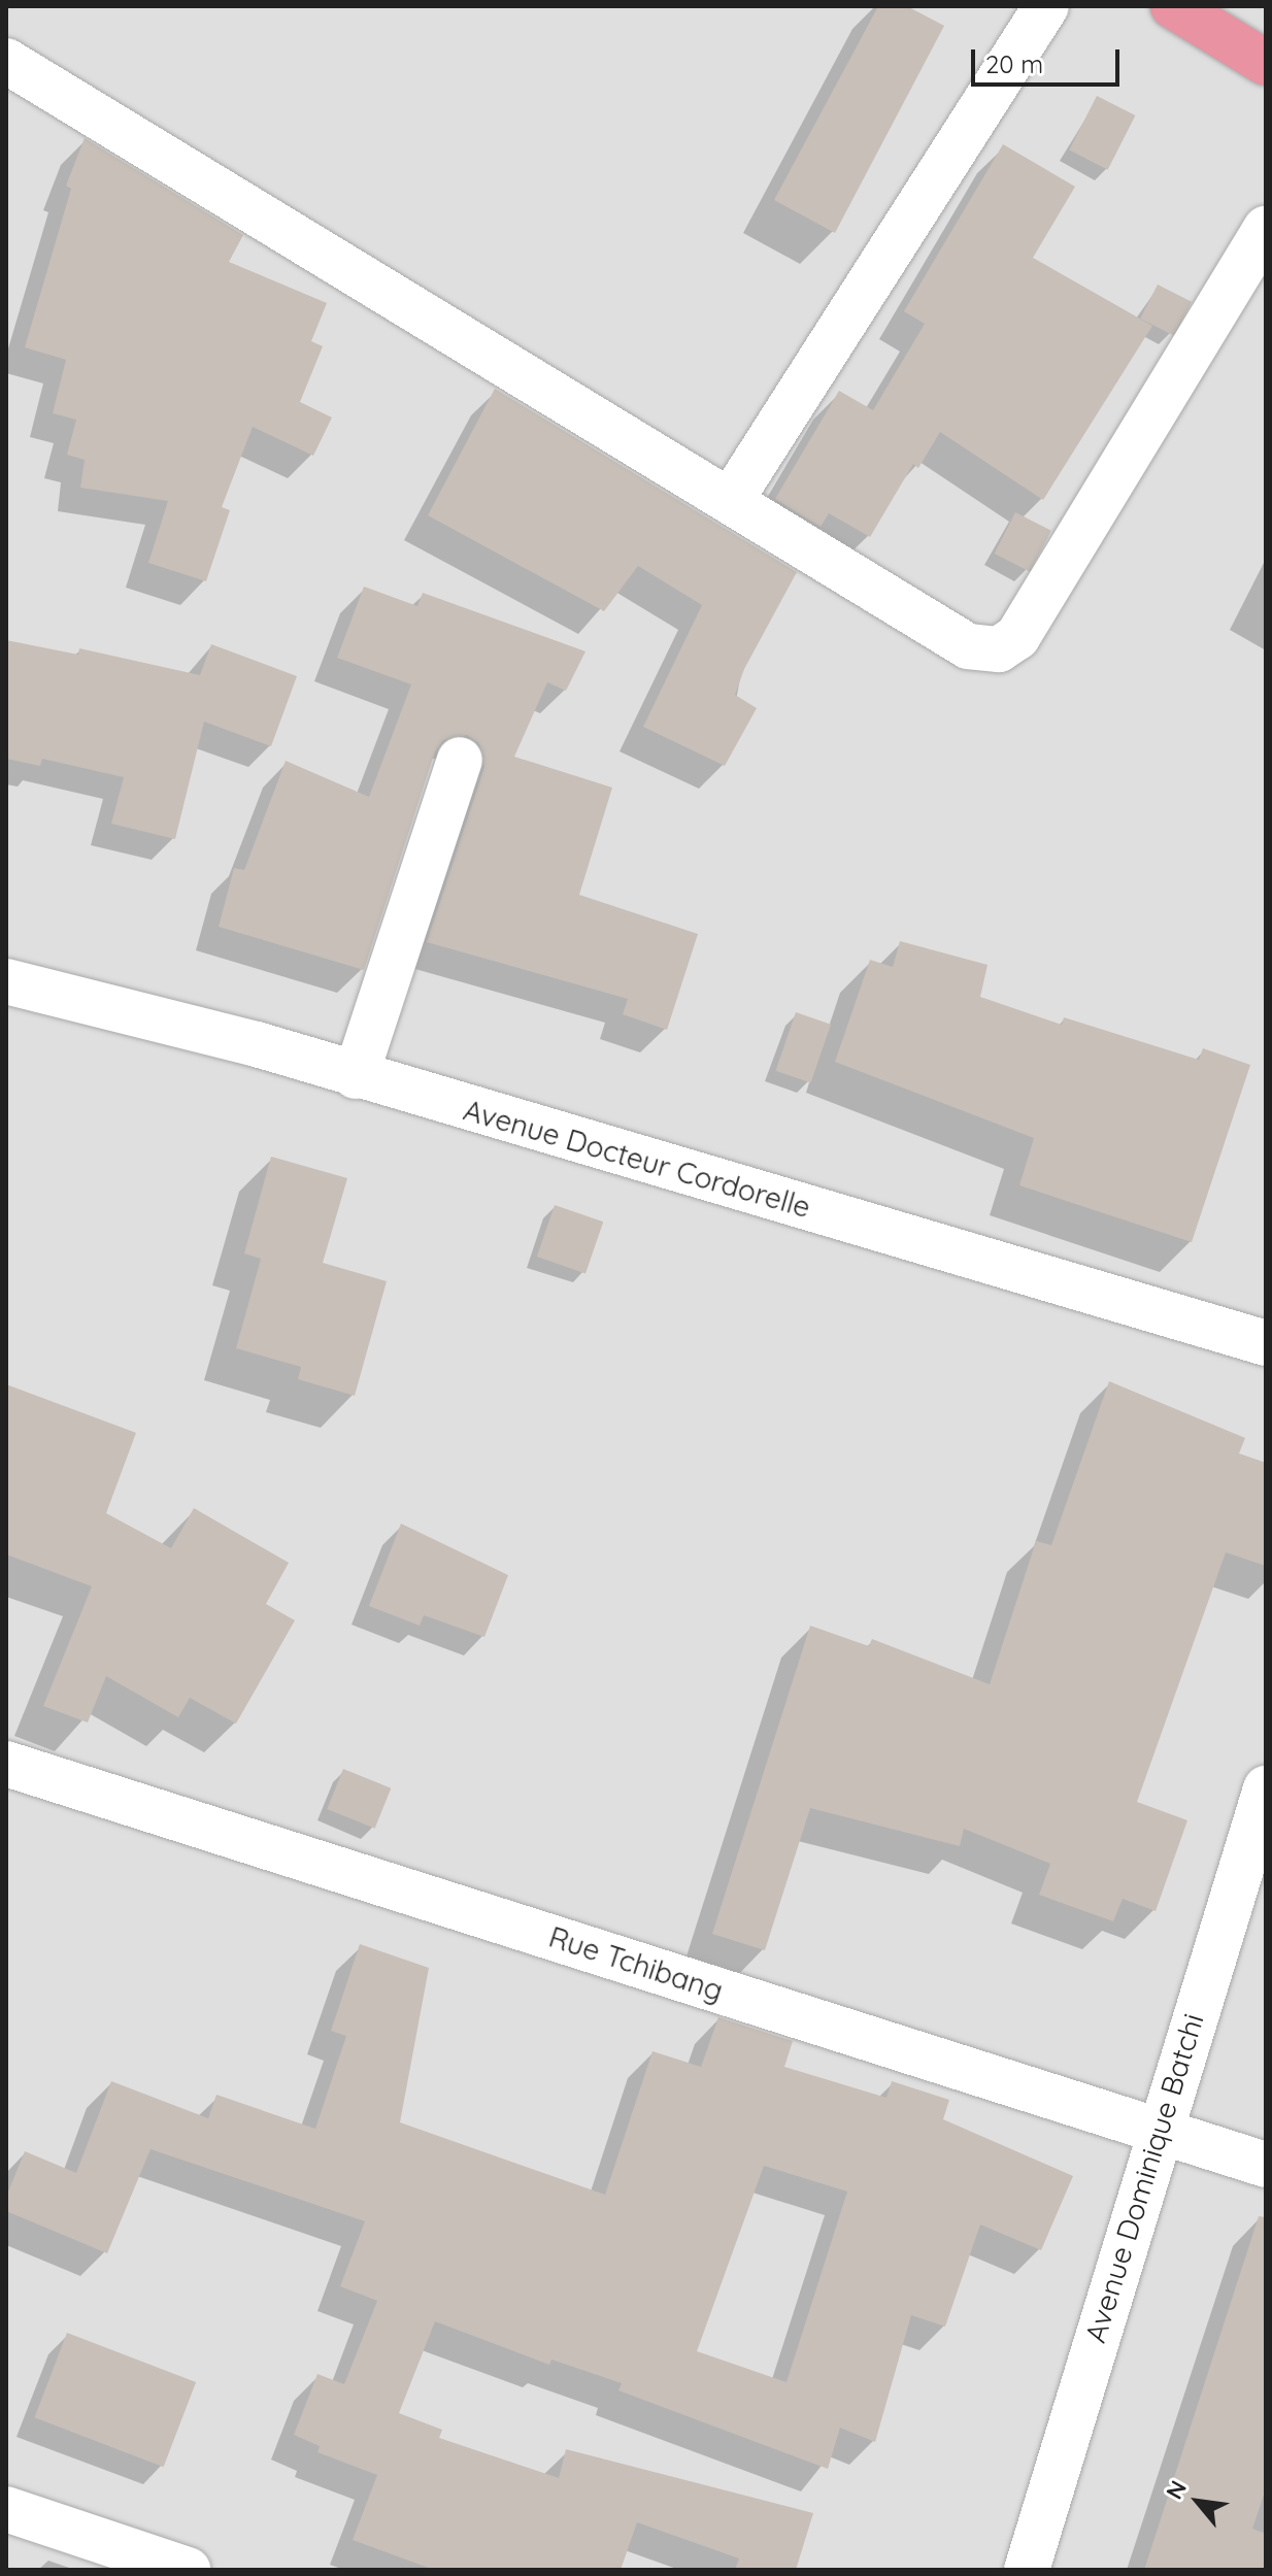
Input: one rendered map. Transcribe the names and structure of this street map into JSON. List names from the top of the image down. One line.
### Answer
{"streets":{"street":["Avenue Docteur Cordorelle","Rue Tchibang","Avenue Dominique Batchi"]},"crossings":[["Rue Tchibang","Avenue Dominique Batchi"]],"scale_bar":"20 m","north":"top left"}
